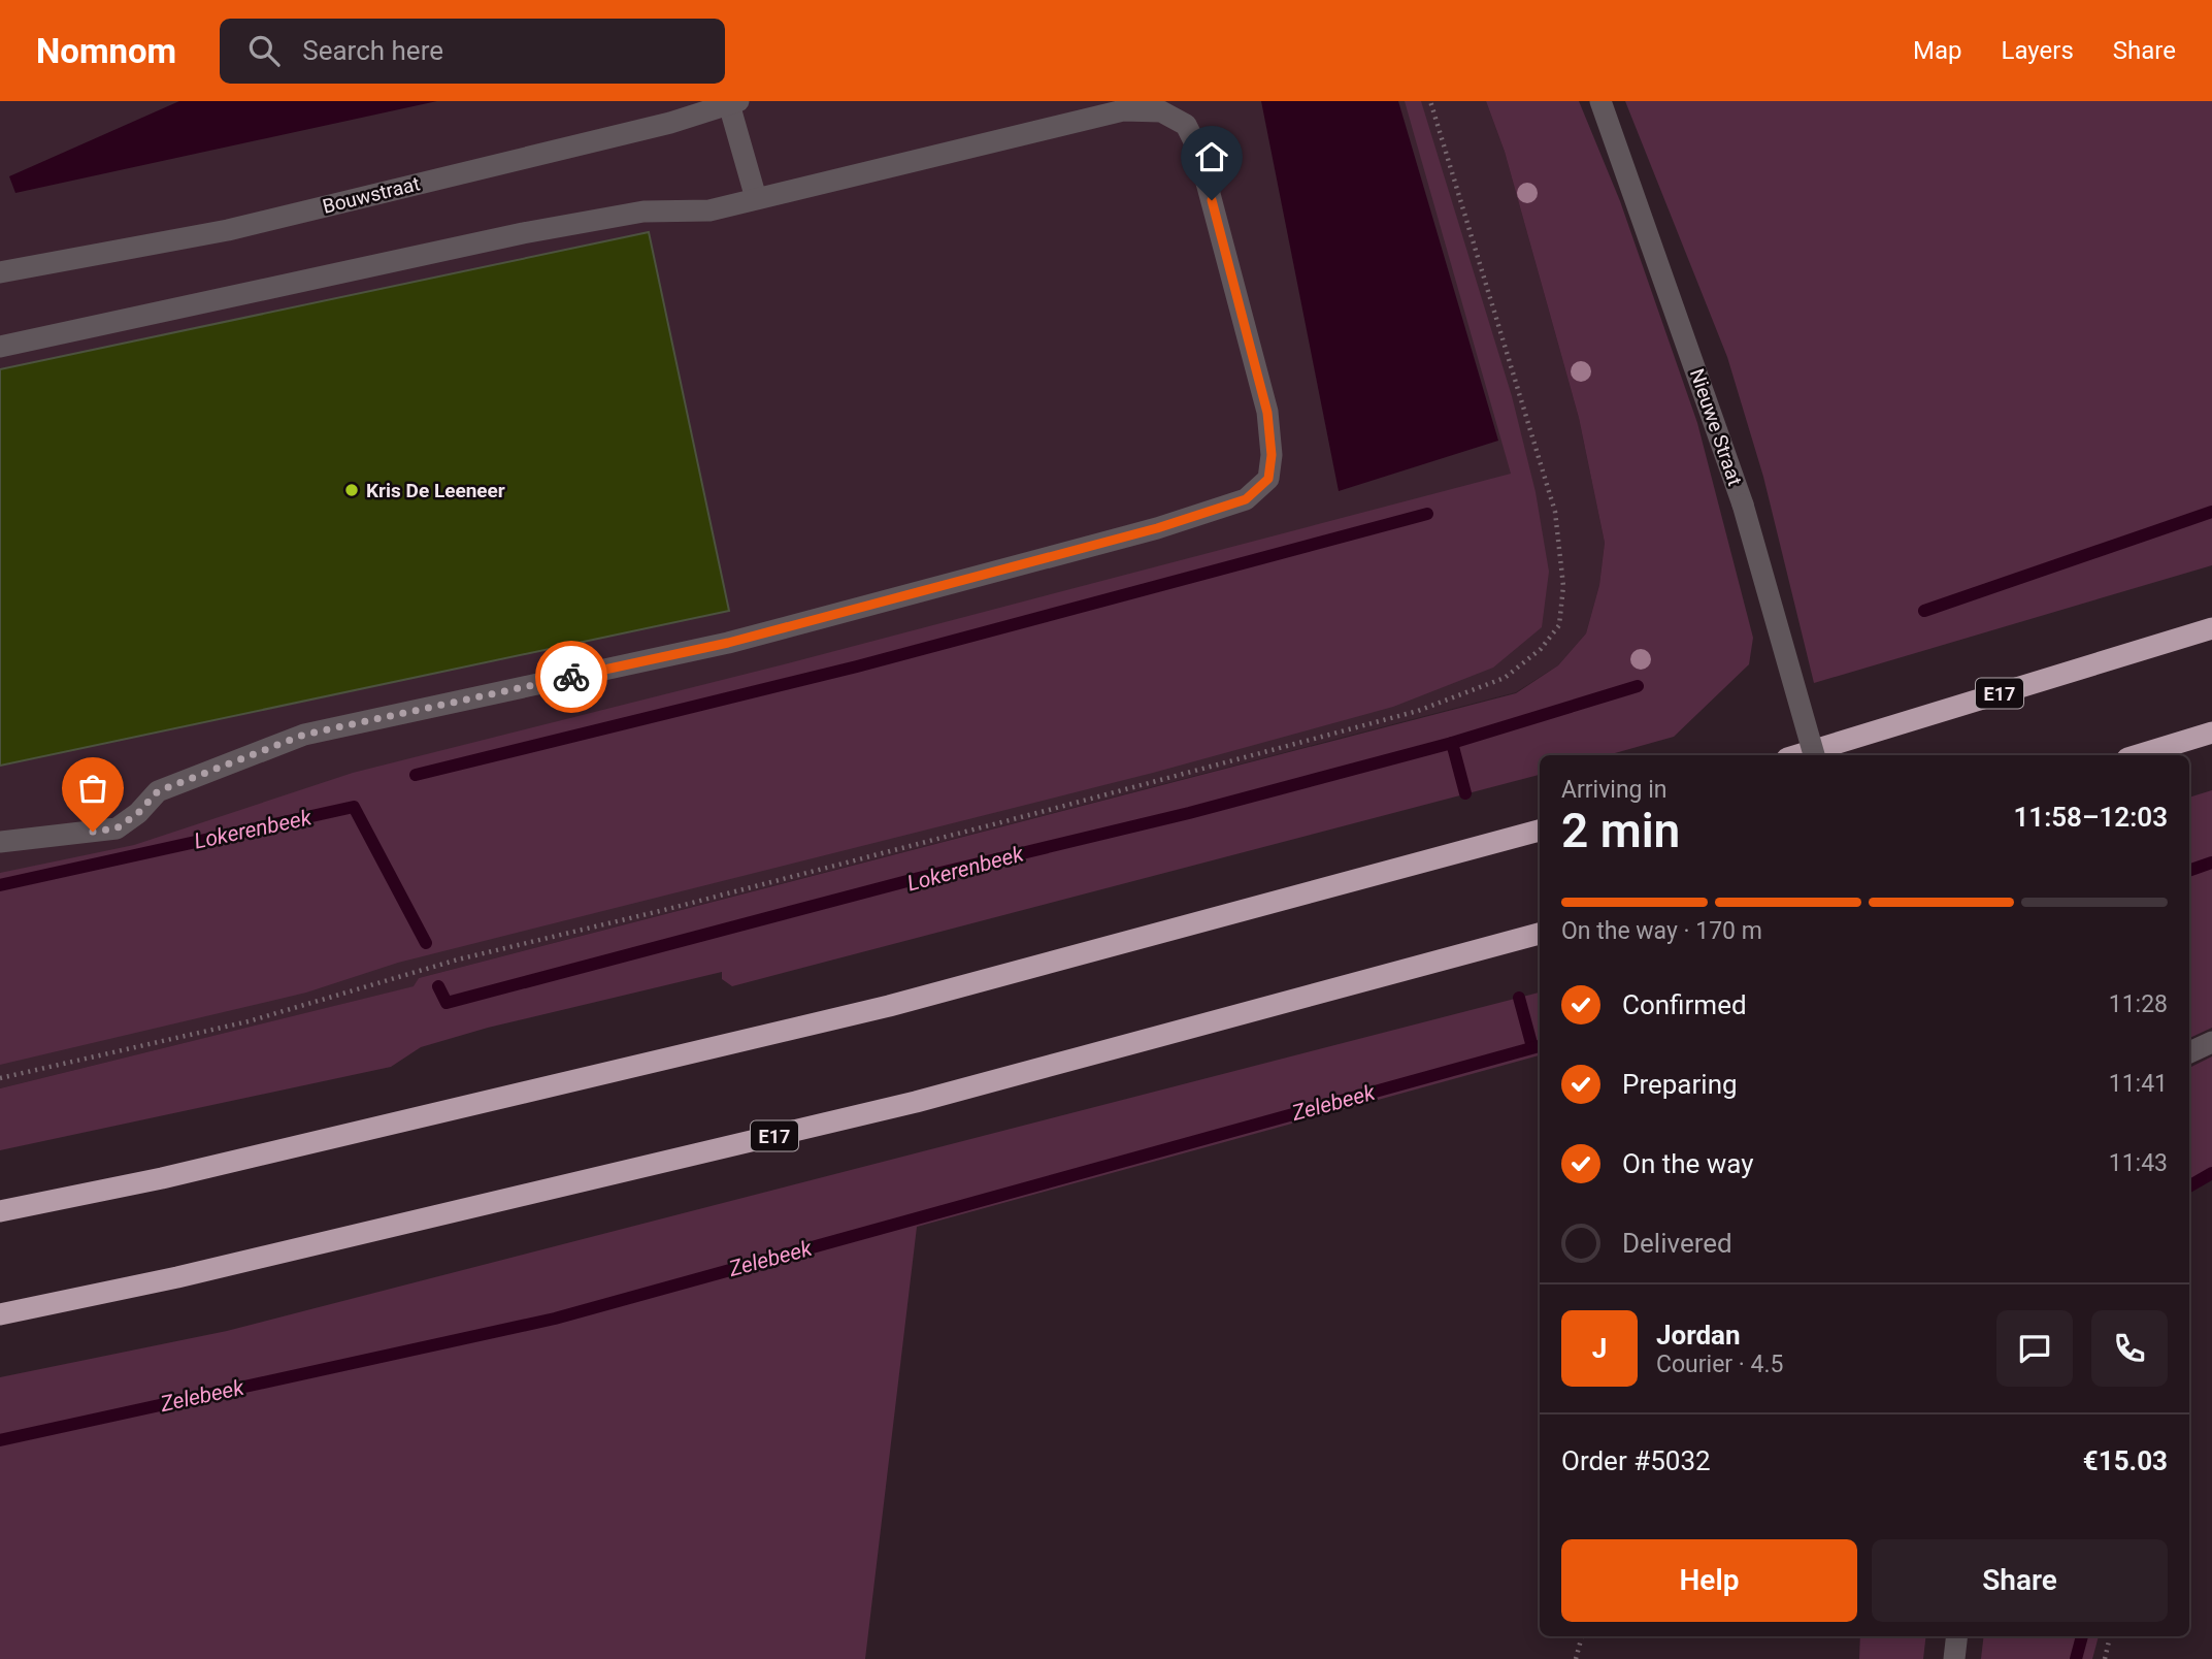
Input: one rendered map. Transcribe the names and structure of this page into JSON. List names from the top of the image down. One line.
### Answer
{"streets":{"highway":["E17"],"street":["Bouwstraat","Nieuwe Straat"]},"water":["Lokerenbeek","Zelebeek"],"places":["Kris De Leeneer"],"page":{"header":"Nomnom","search":"Search here","nav":["Map","Layers","Share"],"heading":["2 min","Arriving in","11:58–12:03"],"panel":["Jordan","Courier · 4.5","Order #5032","€15.03"],"bar":"On the way · 170 m","list":[["Confirmed","11:28"],["Preparing","11:41"],["On the way","11:43"],"Delivered"],"round":"J","buttons":["Help","Share"]}}
